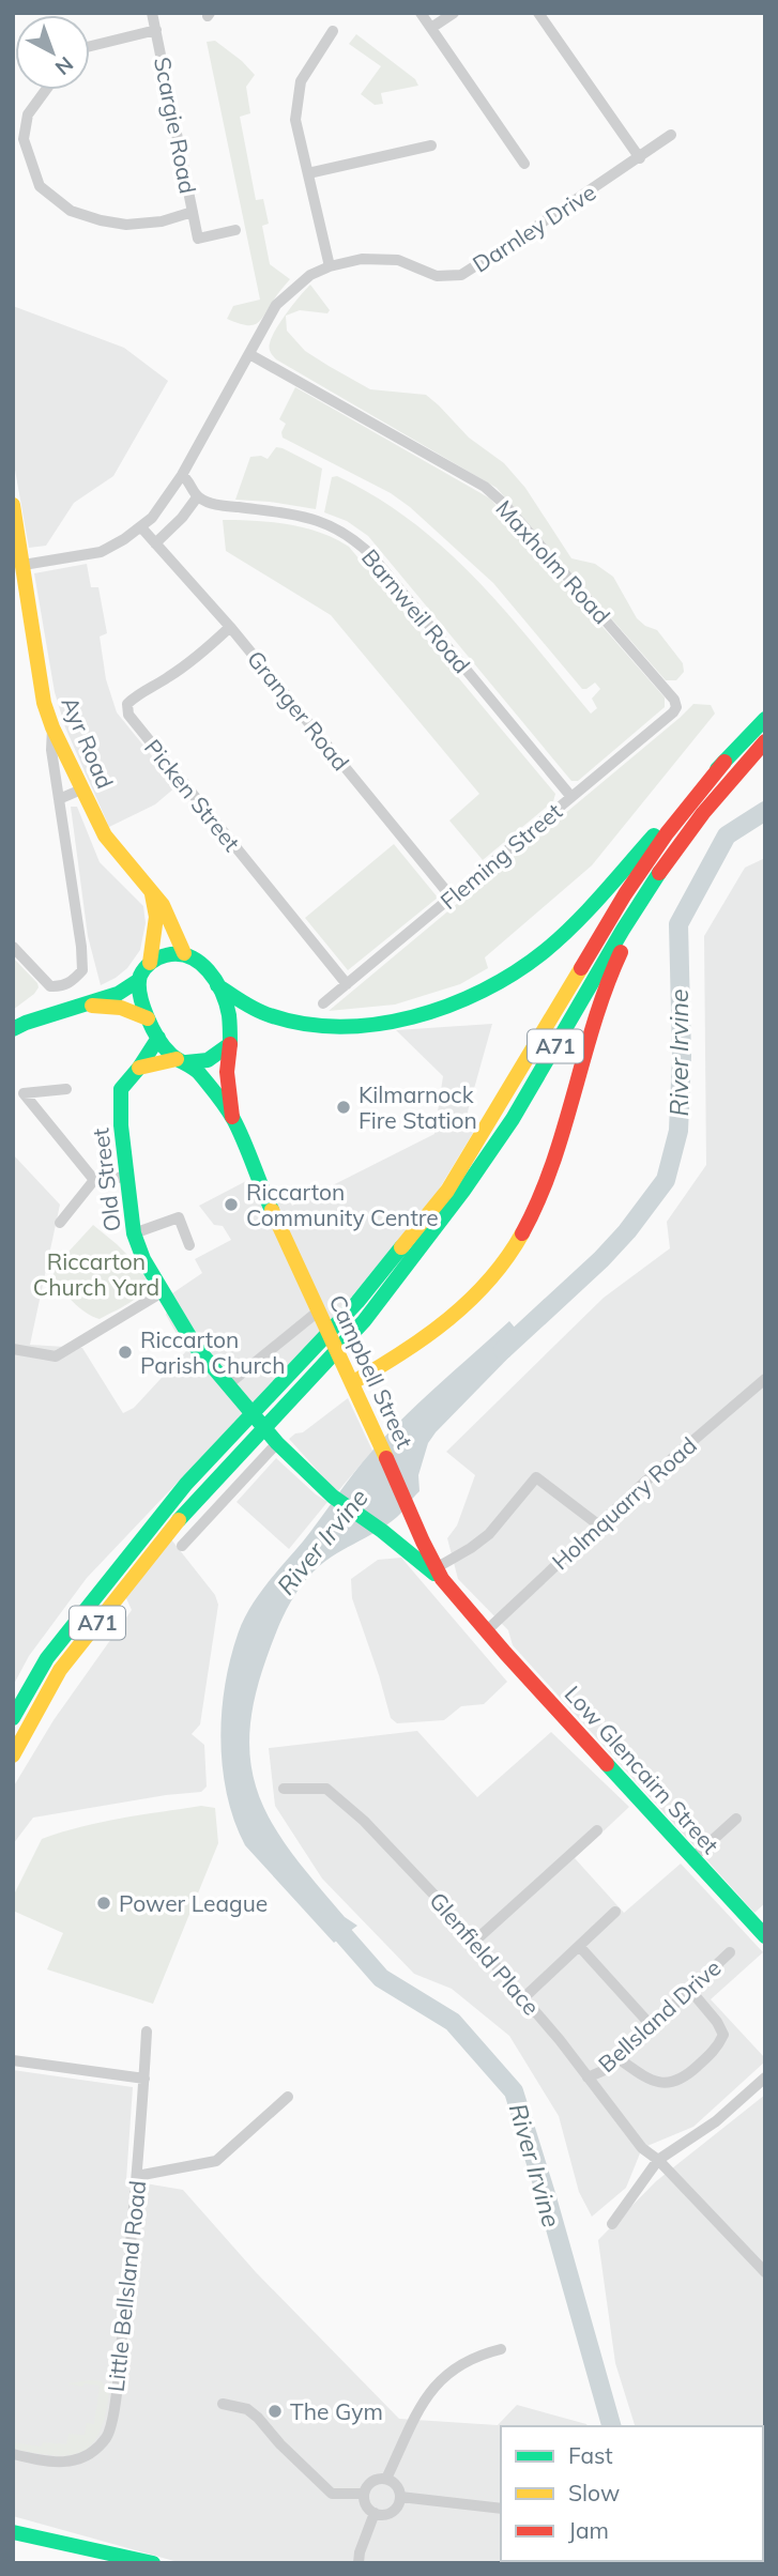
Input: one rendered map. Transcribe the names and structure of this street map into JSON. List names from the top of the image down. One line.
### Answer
{"streets":{"main road":["Ayr Road","A71","Old Street","Campbell Street","Low Glencairn Street"],"street":["Scargie Road","Darnley Drive","Maxholm Road","Barnweil Road","Granger Road","Picken Street","Fleming Street","Holmquarry Road","Glenfield Place","Bellsland Drive","Little Bellsland Road"]},"crossings":[["Darnley Drive","Maxholm Road"],["Darnley Drive","Granger Road"],["Darnley Drive","Ayr Road"],["Maxholm Road","Fleming Street"],["Barnweil Road","Fleming Street"],["Granger Road","Picken Street"],["Granger Road","Fleming Street"],["Ayr Road","Old Street"],["Ayr Road","Campbell Street"],["Picken Street","Fleming Street"],["Old Street","Campbell Street"],["Campbell Street","Holmquarry Road"],["Campbell Street","Low Glencairn Street"],["Holmquarry Road","Low Glencairn Street"],["Glenfield Place","Bellsland Drive"]],"water":["River Irvine"],"parks":["Riccarton Church Yard"],"places":["Kilmarnock Fire Station","Riccarton Community Centre","Riccarton Parish Church","Power League","The Gym"],"legend":["Fast","Slow","Jam"],"north":"bottom right"}
